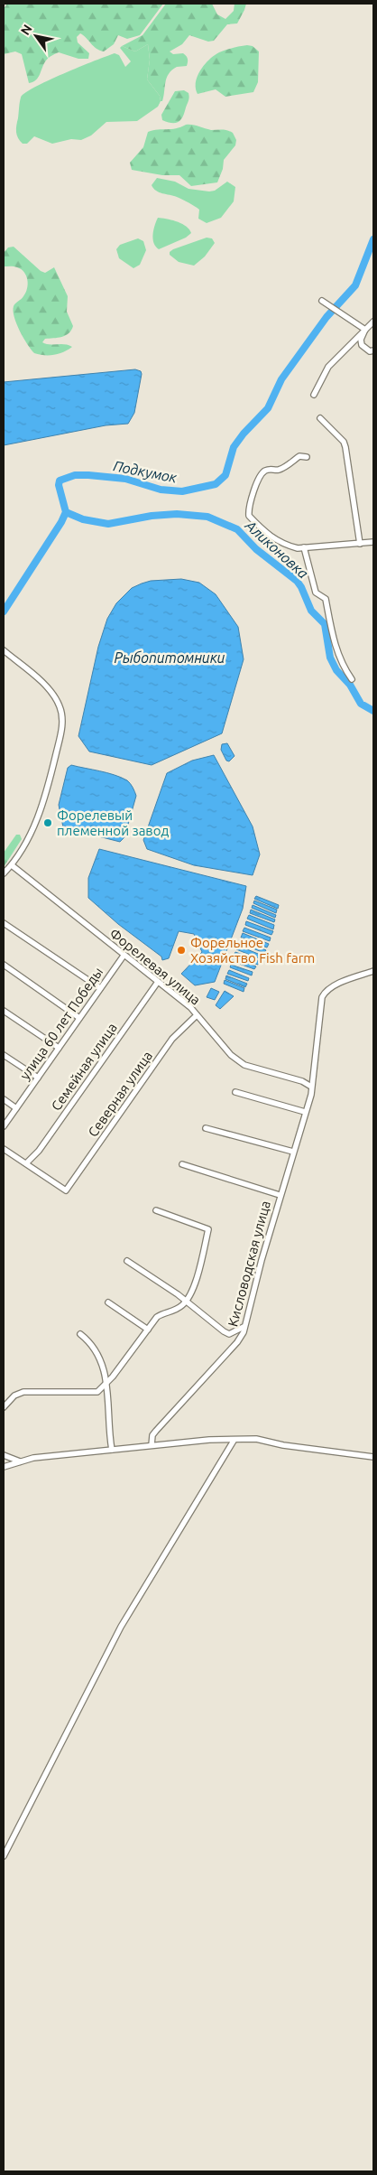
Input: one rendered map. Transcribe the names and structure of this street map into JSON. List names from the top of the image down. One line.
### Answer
{"streets":{"street":["Форелевая улица","улица 60 лет Победы","Семейная улица","Северная улица","Кисловодская улица"]},"crossings":[["Форелевая улица","улица 60 лет Победы"],["Форелевая улица","Семейная улица"],["Форелевая улица","Северная улица"],["Форелевая улица","Кисловодская улица"],["Семейная улица","Северная улица"]],"water":["Подкумок","Аликоновка","Рыбопитомники"],"places":["Форелевый племенной завод","Форельное Хозяйство Fish farm"],"north":"top left"}
